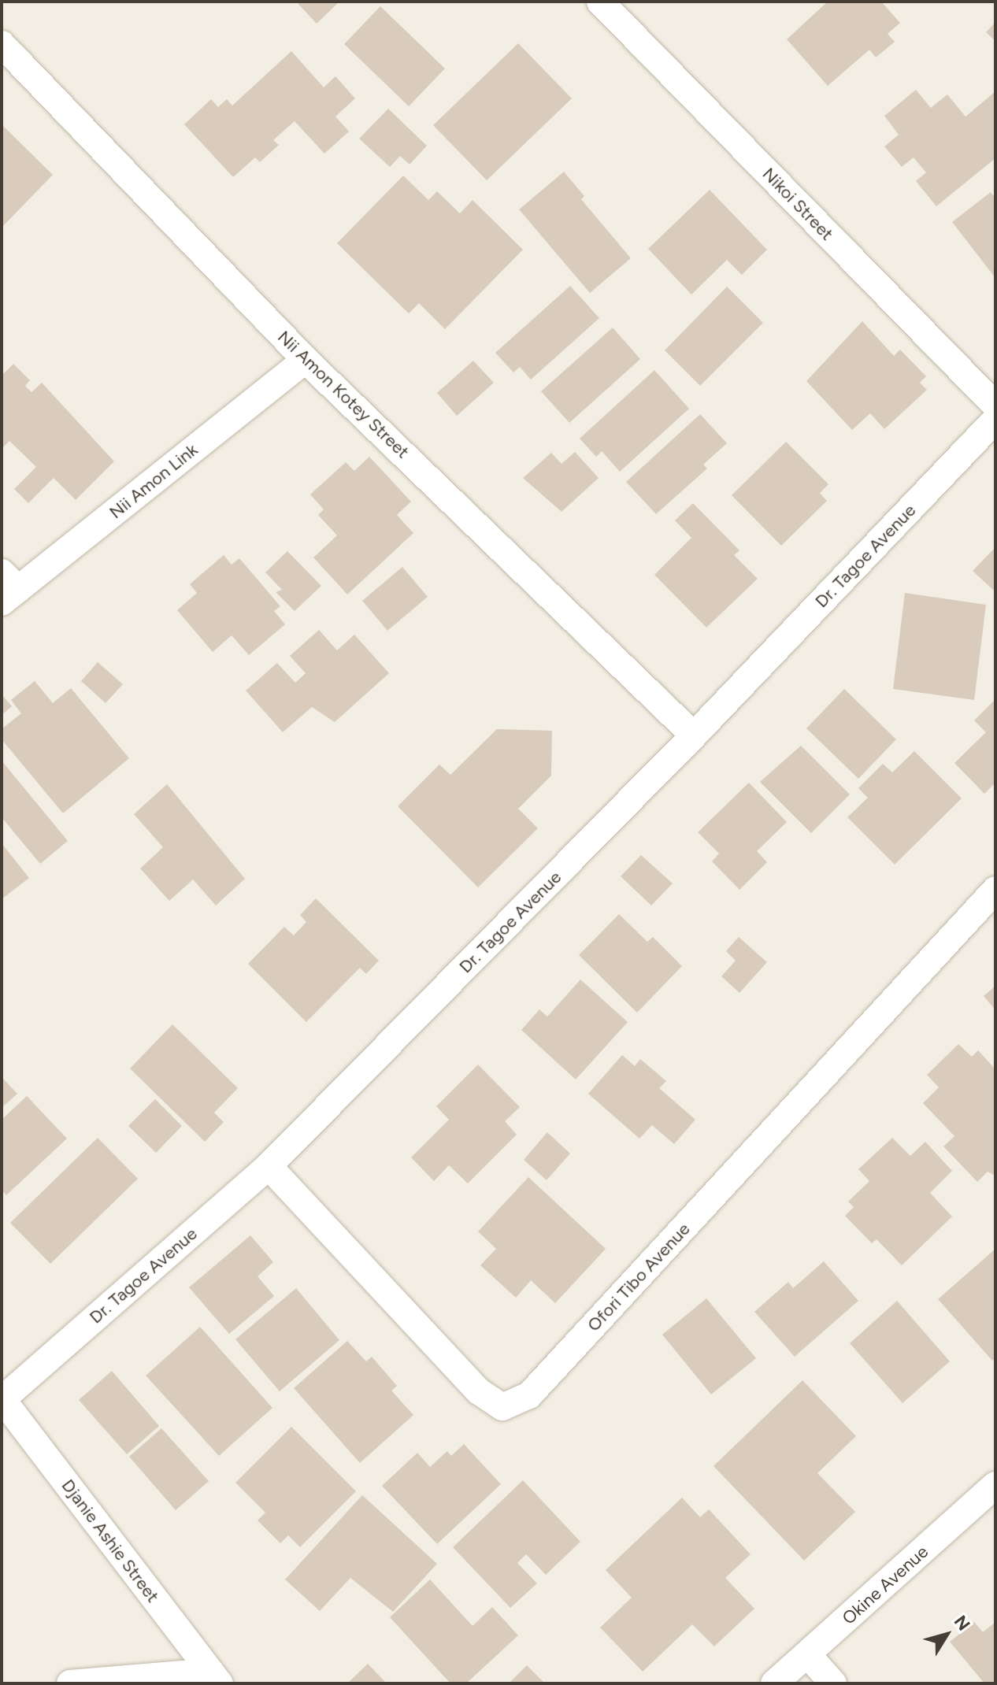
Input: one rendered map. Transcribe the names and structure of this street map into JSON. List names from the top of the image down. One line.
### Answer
{"streets":{"street":["Nikoi Street","Nii Amon Kotey Street","Nii Amon Link","Dr. Tagoe Avenue","Ofori Tibo Avenue","Djanie Ashie Street","Okine Avenue"]},"crossings":[["Nii Amon Kotey Street","Nii Amon Link"],["Nii Amon Kotey Street","Dr. Tagoe Avenue"],["Dr. Tagoe Avenue","Ofori Tibo Avenue"],["Dr. Tagoe Avenue","Djanie Ashie Street"]],"north":"top right"}
